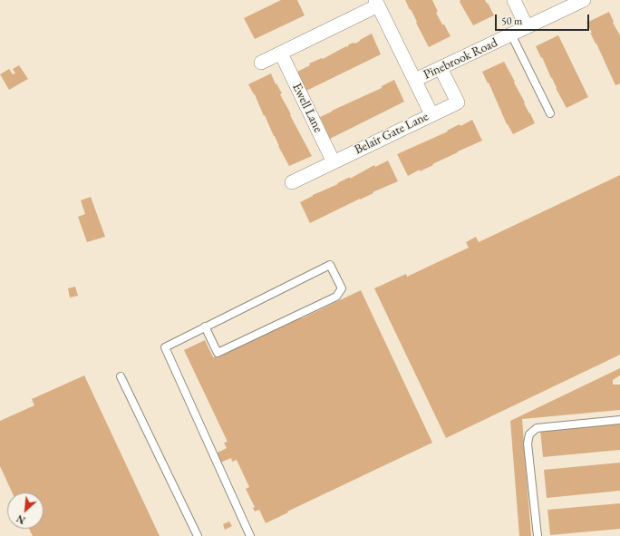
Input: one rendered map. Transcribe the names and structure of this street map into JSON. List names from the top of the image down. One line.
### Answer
{"streets":{"street":["Pinebrook Road","Ewell Lane","Belair Gate Lane"]},"crossings":[["Pinebrook Road","Belair Gate Lane"],["Ewell Lane","Belair Gate Lane"]],"scale_bar":"50 m","north":"bottom left"}
